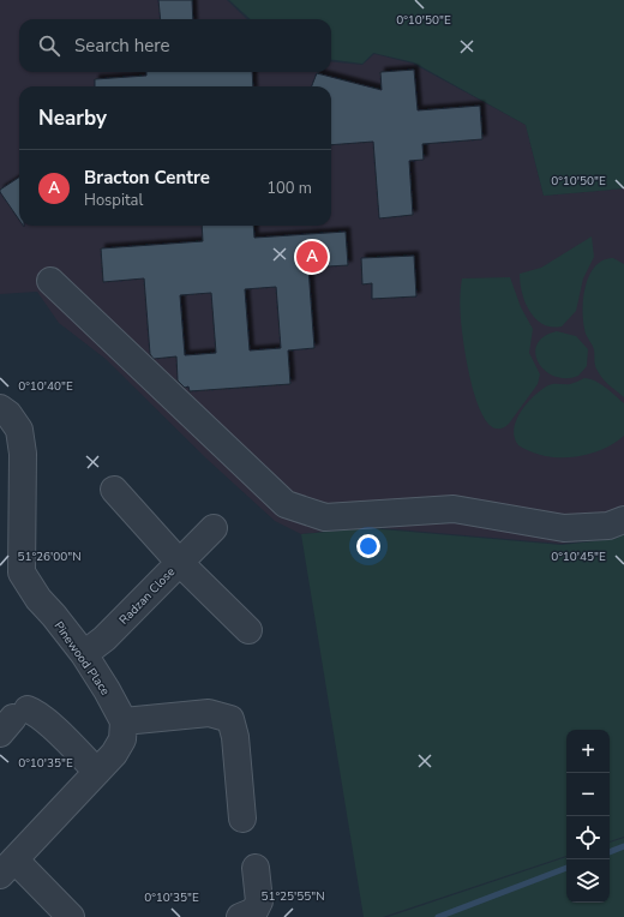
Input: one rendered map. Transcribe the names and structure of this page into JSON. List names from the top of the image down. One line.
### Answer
{"streets":{"street":["Radzan Close","Pinewood Place"]},"crossings":[["Radzan Close","Pinewood Place"]],"page":{"search":"Search here","heading":"Nearby","list":[{"mark":"A","name":"Bracton Centre","note":"Hospital","value":"100 m"}],"pins":"A","map_buttons":["+","−"]},"coordinates":["0°10'50\"E","0°10'40\"E","51°26'00\"N","0°10'45\"E","0°10'35\"E","51°25'55\"N"]}
